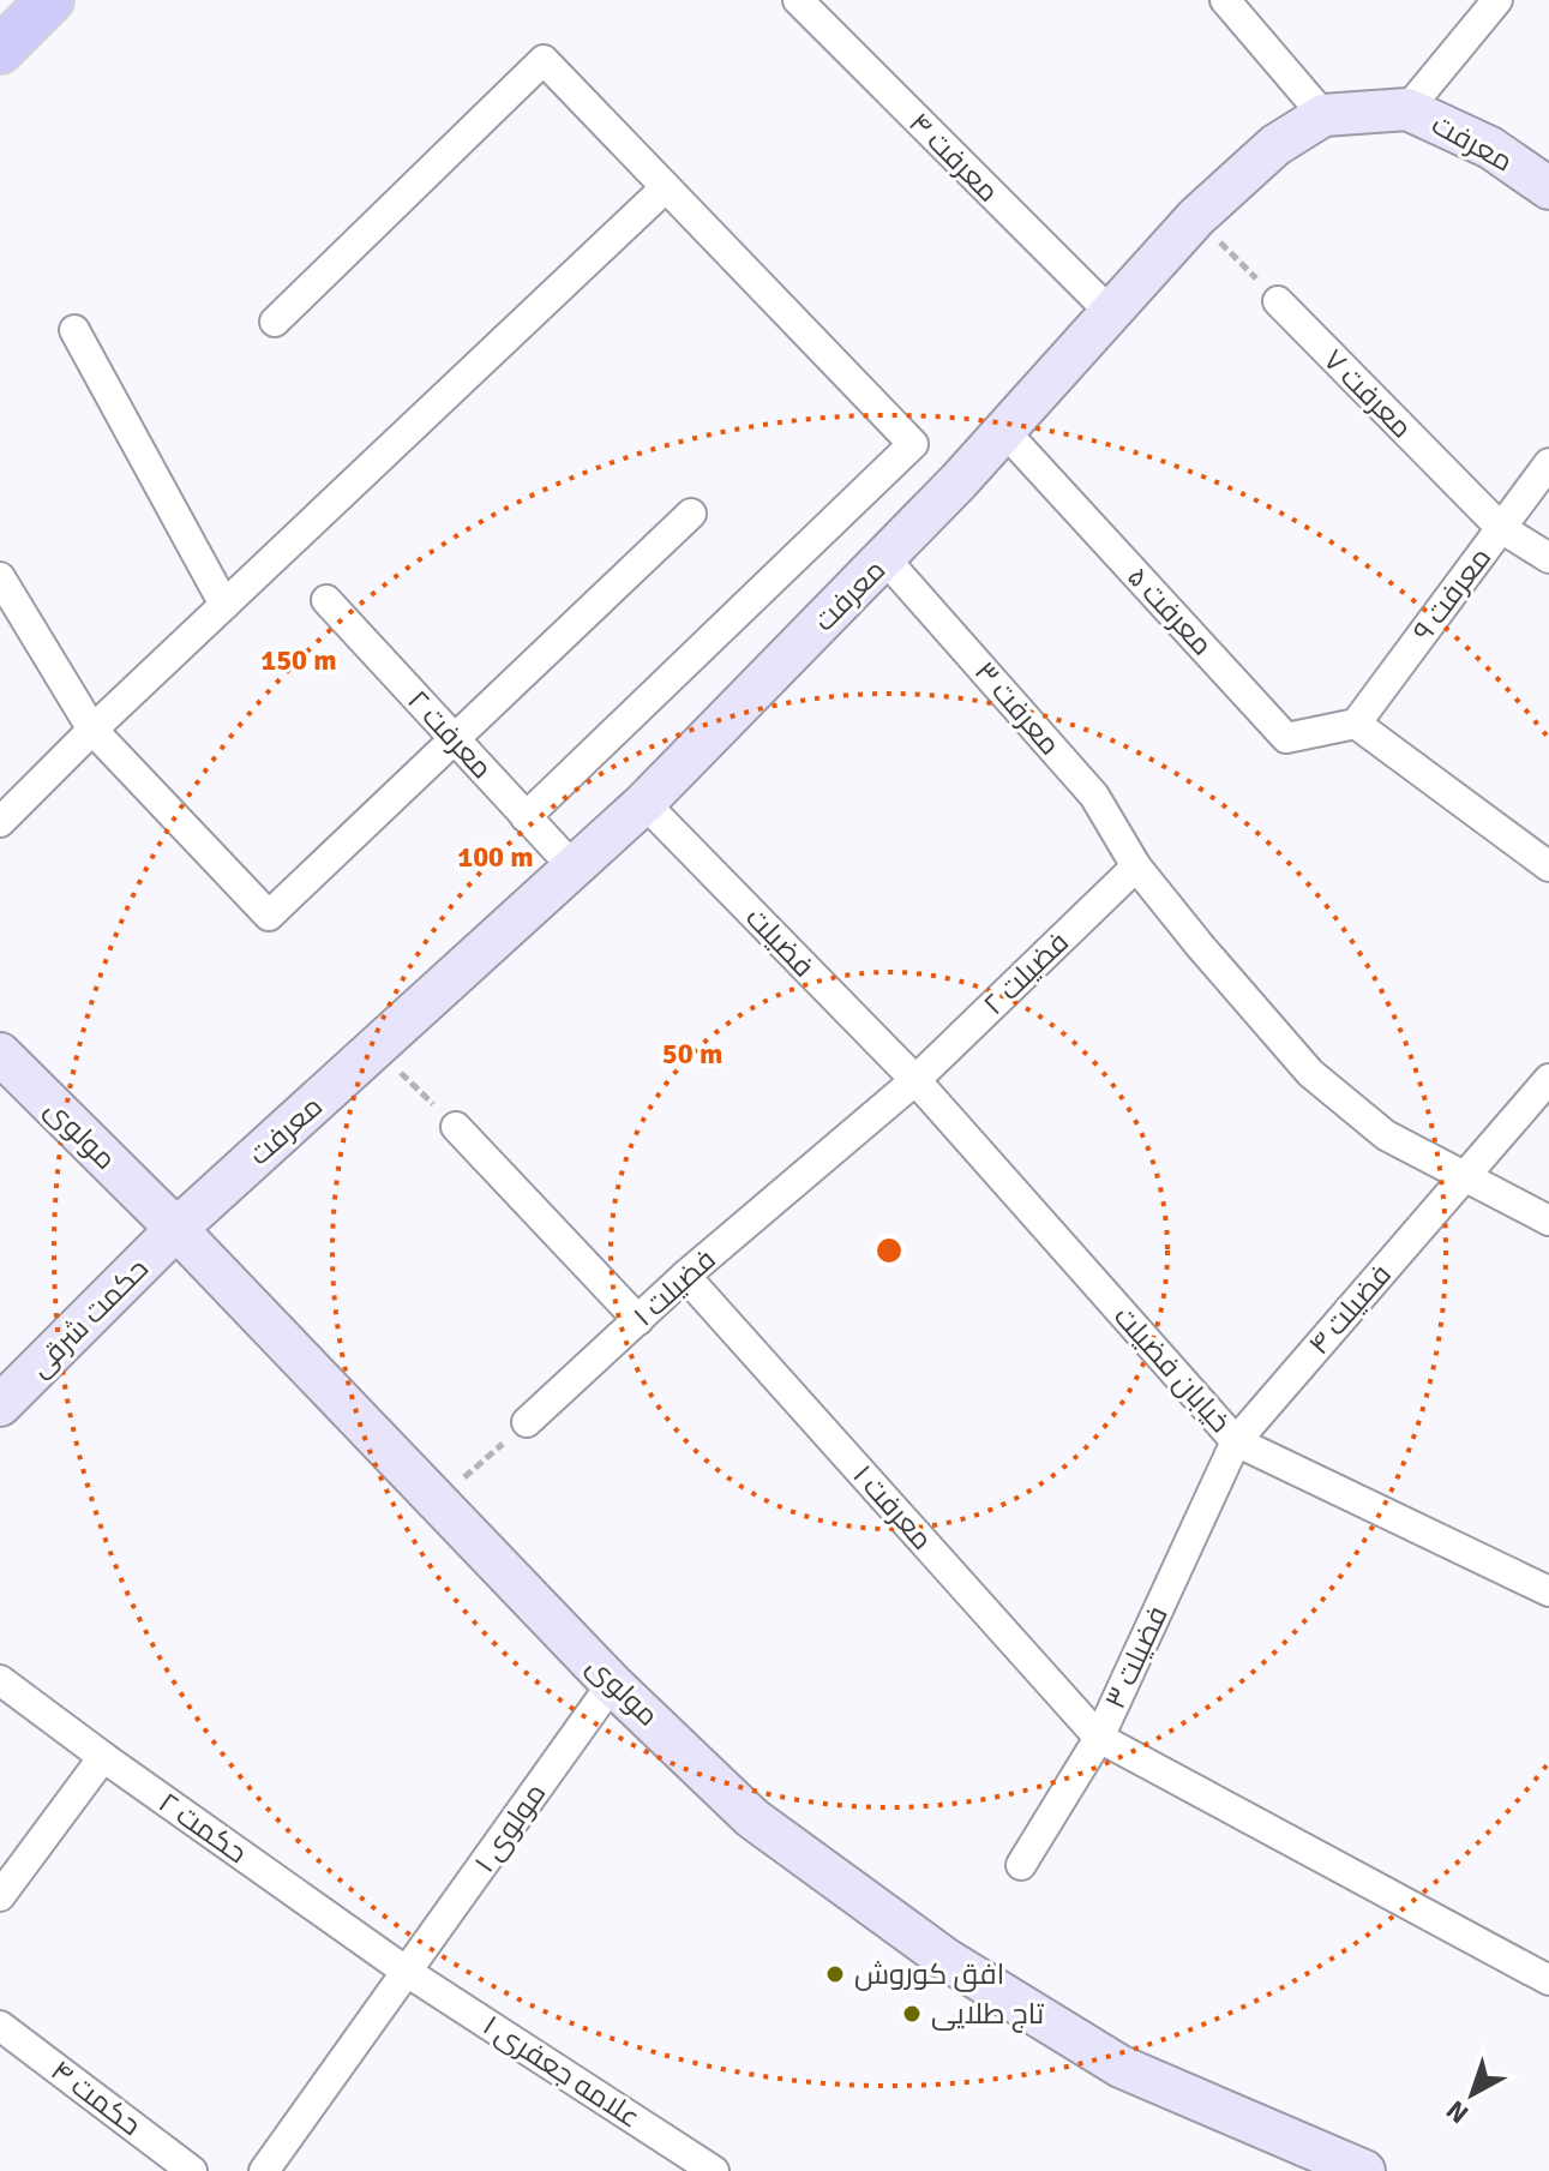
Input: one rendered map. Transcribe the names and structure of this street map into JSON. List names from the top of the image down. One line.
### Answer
{"streets":{"street":["معرفت","معرفت ۴","معرفت ۷","معرفت ۹","معرفت ۵","معرفت ۳","معرفت ۲","فضیلت","فضیلت ۲","مولوی","فضیلت ۱","فضیلت ۴","حکمت شرقی","خیابان فضیلت","معرفت ۱","فضیلت ۳","حکمت ۲","مولوی ۱","علامه جعفری ۱","حکمت ۴"]},"crossings":[["معرفت","معرفت ۴"],["معرفت","معرفت ۵"],["معرفت","معرفت ۳"],["معرفت","معرفت ۲"],["معرفت","فضیلت"],["معرفت","مولوی"],["معرفت","حکمت شرقی"],["معرفت ۷","معرفت ۹"],["معرفت ۹","معرفت ۵"],["معرفت ۳","فضیلت ۲"],["معرفت ۳","فضیلت ۴"],["فضیلت","فضیلت ۲"],["فضیلت","فضیلت ۱"],["فضیلت","خیابان فضیلت"],["فضیلت ۲","فضیلت ۱"],["فضیلت ۲","خیابان فضیلت"],["مولوی","حکمت شرقی"],["مولوی","مولوی ۱"],["فضیلت ۱","خیابان فضیلت"],["فضیلت ۱","معرفت ۱"],["فضیلت ۴","خیابان فضیلت"],["فضیلت ۴","فضیلت ۳"],["خیابان فضیلت","فضیلت ۳"],["معرفت ۱","فضیلت ۳"],["حکمت ۲","مولوی ۱"],["حکمت ۲","علامه جعفری ۱"],["مولوی ۱","علامه جعفری ۱"]],"places":["افق کوروش","تاج طلایی"],"north":"bottom left","rings":["150 m","100 m","50 m"]}
